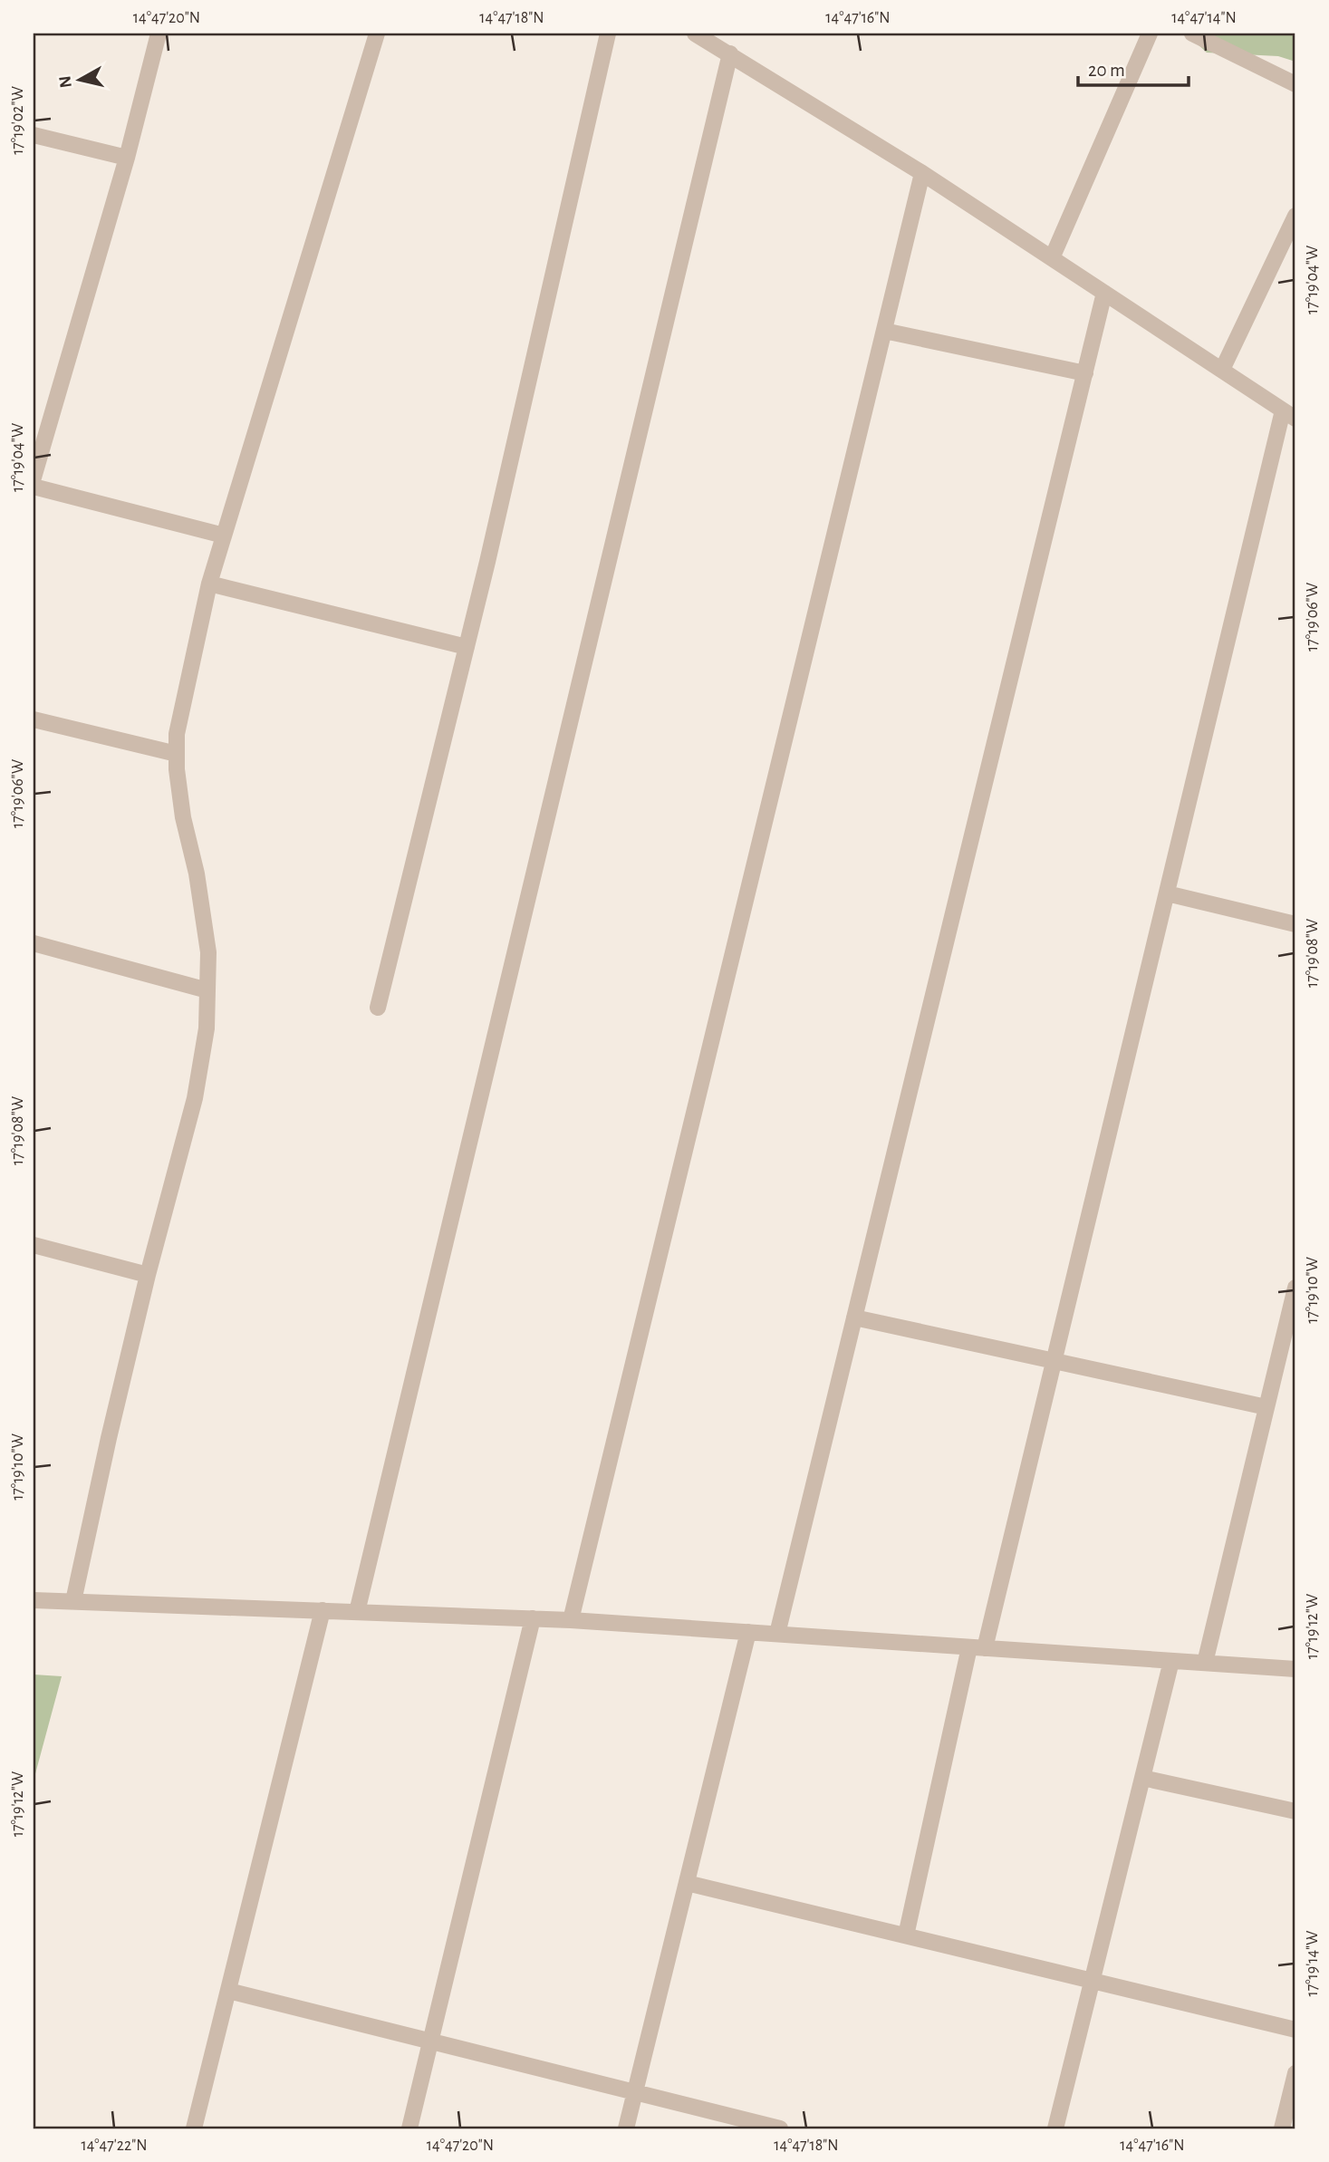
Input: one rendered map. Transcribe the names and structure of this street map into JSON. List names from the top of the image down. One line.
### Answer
{"scale_bar":"20 m","north":"left","coordinates":["14°47'20\"N","14°47'18\"N","14°47'16\"N","14°47'14\"N","17°19'02\"W","17°19'04\"W","17°19'06\"W","17°19'08\"W","17°19'10\"W","17°19'12\"W","17°19'14\"W","14°47'22\"N"]}
